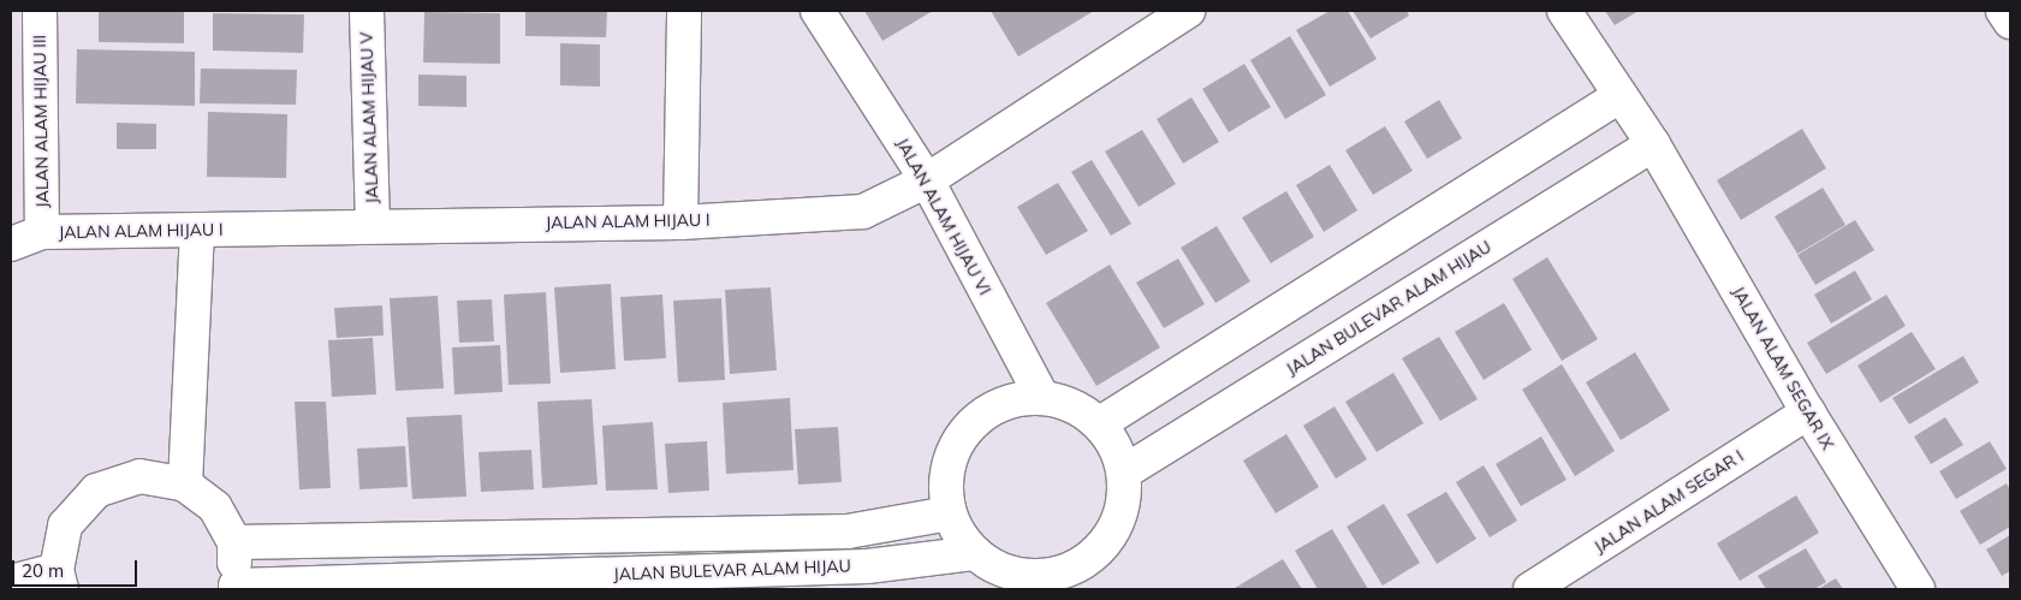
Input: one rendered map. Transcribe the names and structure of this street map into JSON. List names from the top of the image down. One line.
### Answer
{"streets":{"street":["JALAN ALAM HIJAU V","JALAN ALAM HIJAU III","JALAN ALAM HIJAU VI","JALAN ALAM HIJAU I","JALAN BULEVAR ALAM HIJAU","JALAN ALAM SEGAR IX","JALAN ALAM SEGAR I"]},"crossings":[["JALAN ALAM HIJAU V","JALAN ALAM HIJAU I"],["JALAN ALAM HIJAU III","JALAN ALAM HIJAU I"],["JALAN ALAM HIJAU VI","JALAN ALAM HIJAU I"],["JALAN ALAM HIJAU VI","JALAN BULEVAR ALAM HIJAU"],["JALAN BULEVAR ALAM HIJAU","JALAN ALAM SEGAR IX"],["JALAN ALAM SEGAR IX","JALAN ALAM SEGAR I"]],"scale_bar":"20 m"}
